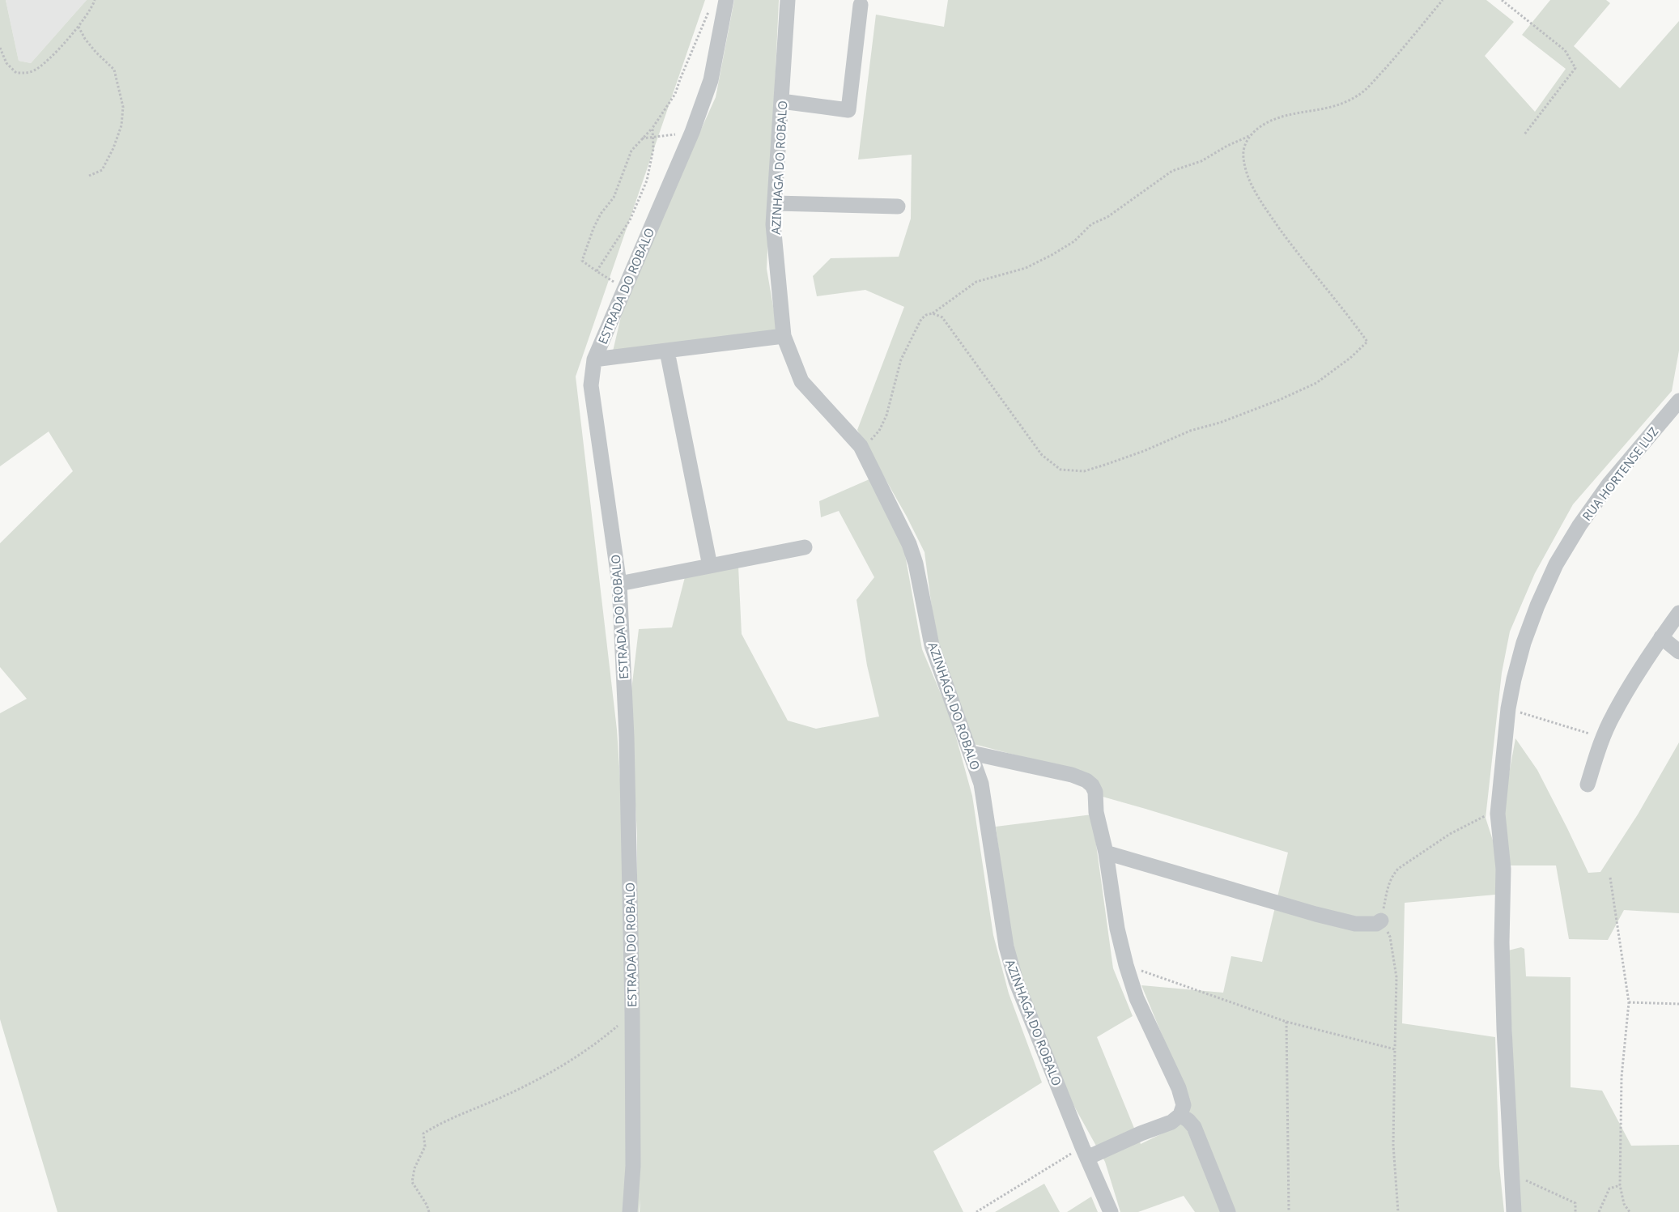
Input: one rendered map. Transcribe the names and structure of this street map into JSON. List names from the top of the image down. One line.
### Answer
{"streets":{"street":["AZINHAGA DO ROBALO","ESTRADA DO ROBALO","RUA HORTENSE LUZ"]}}
